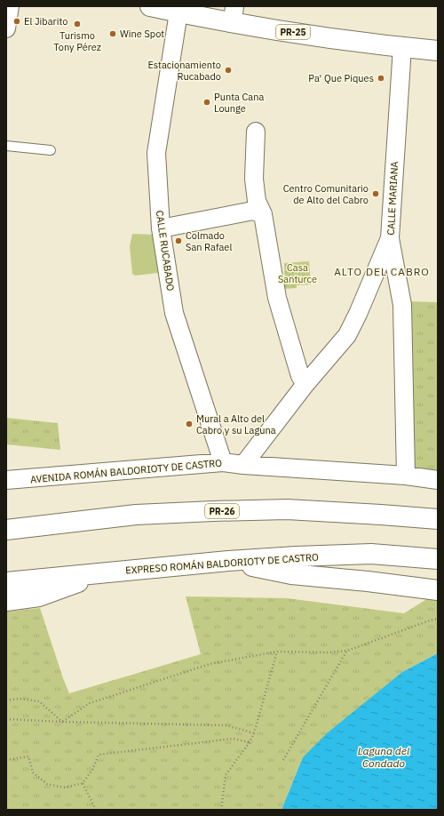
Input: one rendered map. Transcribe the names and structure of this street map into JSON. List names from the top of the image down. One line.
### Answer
{"streets":{"main road":["PR-25","PR-26","EXPRESO ROMÁN BALDORIOTY DE CASTRO"],"street":["CALLE MARIANA","CALLE RUCABADO","AVENIDA ROMÁN BALDORIOTY DE CASTRO"]},"crossings":[["PR-25","CALLE MARIANA"],["PR-25","CALLE RUCABADO"],["CALLE MARIANA","AVENIDA ROMÁN BALDORIOTY DE CASTRO"],["CALLE RUCABADO","AVENIDA ROMÁN BALDORIOTY DE CASTRO"]],"districts":["ALTO DEL CABRO"],"water":["Laguna del Condado"],"parks":["Casa Santurce"],"places":["El Jibarito","Turismo Tony Pérez","Wine Spot","Estacionamiento Rucabado","Pa' Que Piques","Punta Cana Lounge","Centro Comunitario de Alto del Cabro","Colmado San Rafael","Mural a Alto del Cabro y su Laguna"]}
